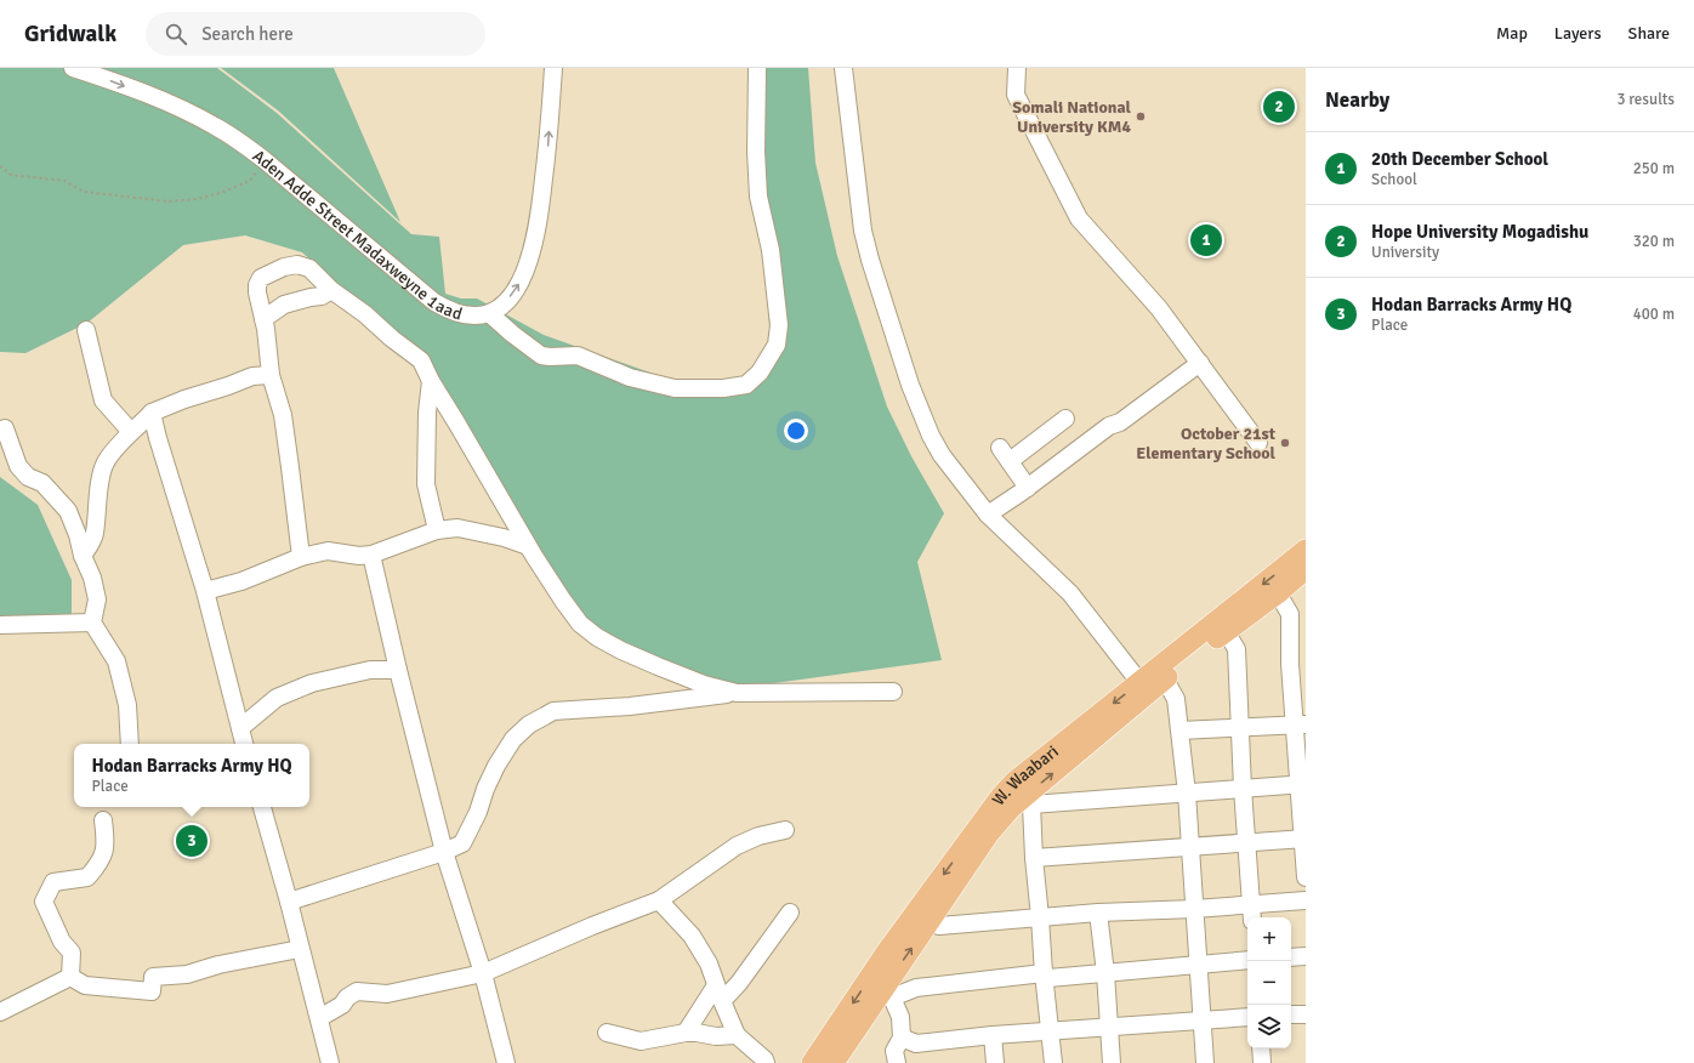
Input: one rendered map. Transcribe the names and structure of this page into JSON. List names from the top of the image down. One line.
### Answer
{"streets":{"main road":["W. Waabari"],"street":["Aden Adde Street Madaxweyne 1aad"]},"places":["Somali National University KM4","October 21st Elementary School"],"page":{"header":"Gridwalk","search":"Search here","nav":["Map","Layers","Share"],"heading":["Nearby","3 results"],"pins":["2","1","3"],"list":[{"mark":"1","name":"20th December School","note":"School","value":"250 m"},{"mark":"2","name":"Hope University Mogadishu","note":"University","value":"320 m"},{"mark":"3","name":"Hodan Barracks Army HQ","note":"Place","value":"400 m"}],"popup":["Hodan Barracks Army HQ","Place"],"map_buttons":["+","−"]}}
